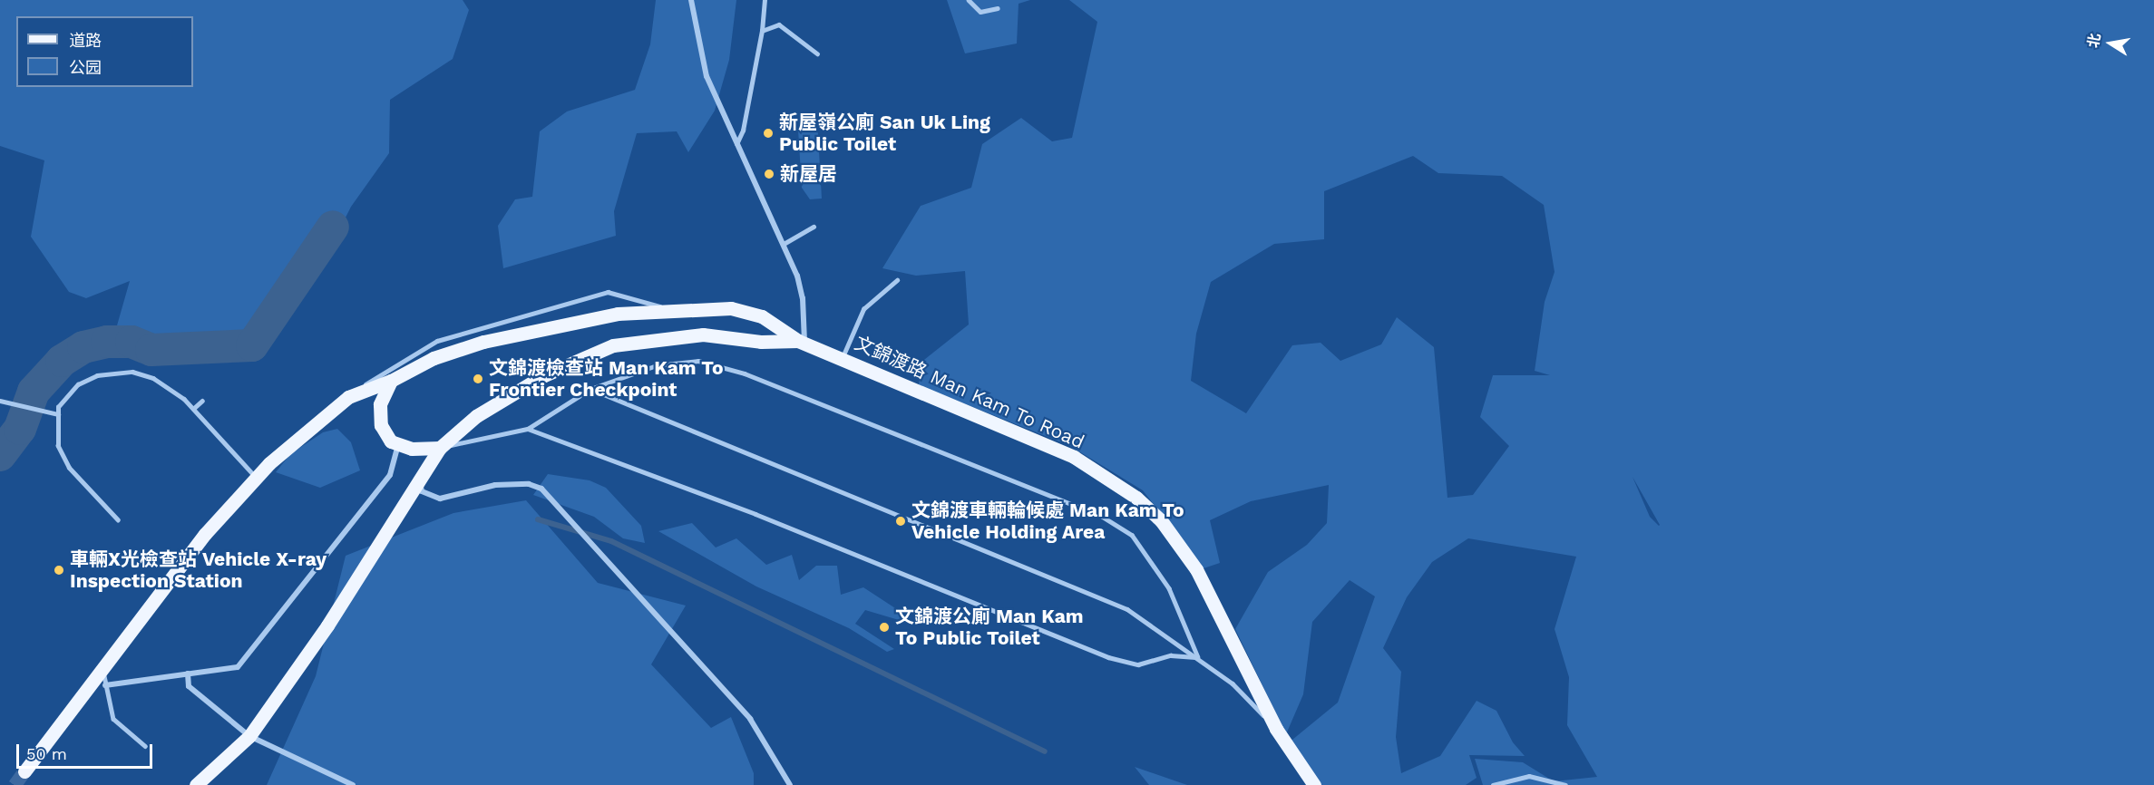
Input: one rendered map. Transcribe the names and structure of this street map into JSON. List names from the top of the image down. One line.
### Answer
{"streets":{"main road":["文錦渡路 Man Kam To Road"]},"places":["新屋嶺公廁 San Uk Ling Public Toilet","新屋居","文錦渡檢查站 Man Kam To Frontier Checkpoint","文錦渡車輛輪候處 Man Kam To Vehicle Holding Area","車輛X光檢查站 Vehicle X-ray Inspection Station","文錦渡公廁 Man Kam To Public Toilet"],"legend":["道路","公园"],"scale_bar":"50 m","north":"left"}
